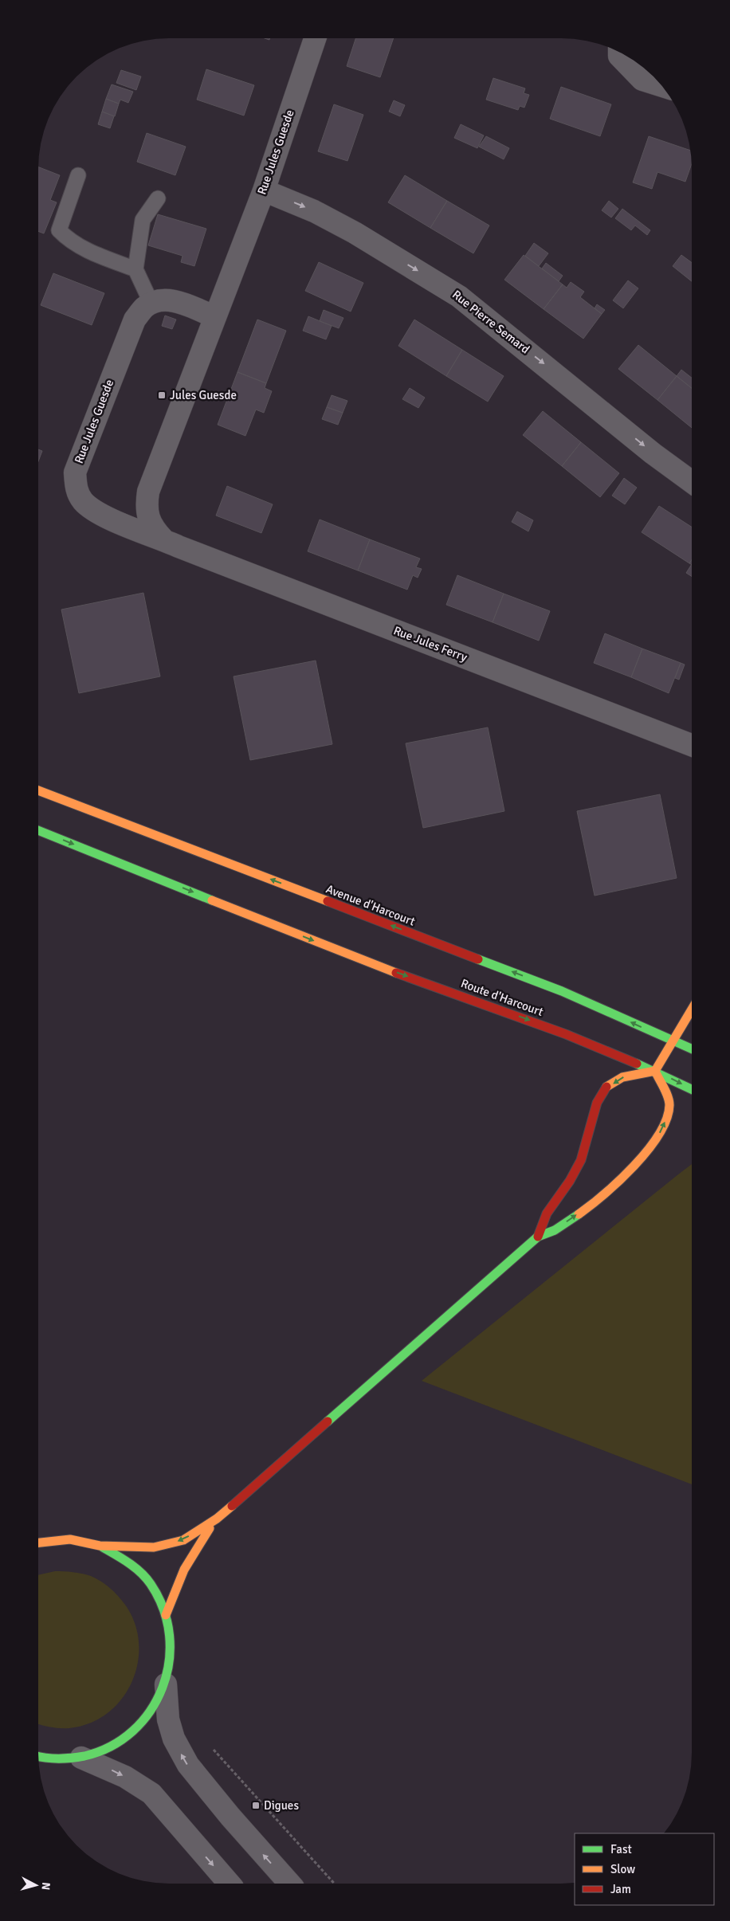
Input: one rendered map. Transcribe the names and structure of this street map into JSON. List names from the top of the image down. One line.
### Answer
{"streets":{"main road":["Avenue d'Harcourt","Route d'Harcourt"],"street":["Rue Jules Guesde","Rue Pierre Semard","Rue Jules Ferry"]},"crossings":[["Rue Jules Guesde","Rue Pierre Semard"],["Rue Jules Guesde","Rue Jules Ferry"]],"one_way":["Rue Pierre Semard","Avenue d'Harcourt","Route d'Harcourt"],"places":{"transit":["Jules Guesde","Digues"]},"legend":["Fast","Slow","Jam"],"north":"right"}
